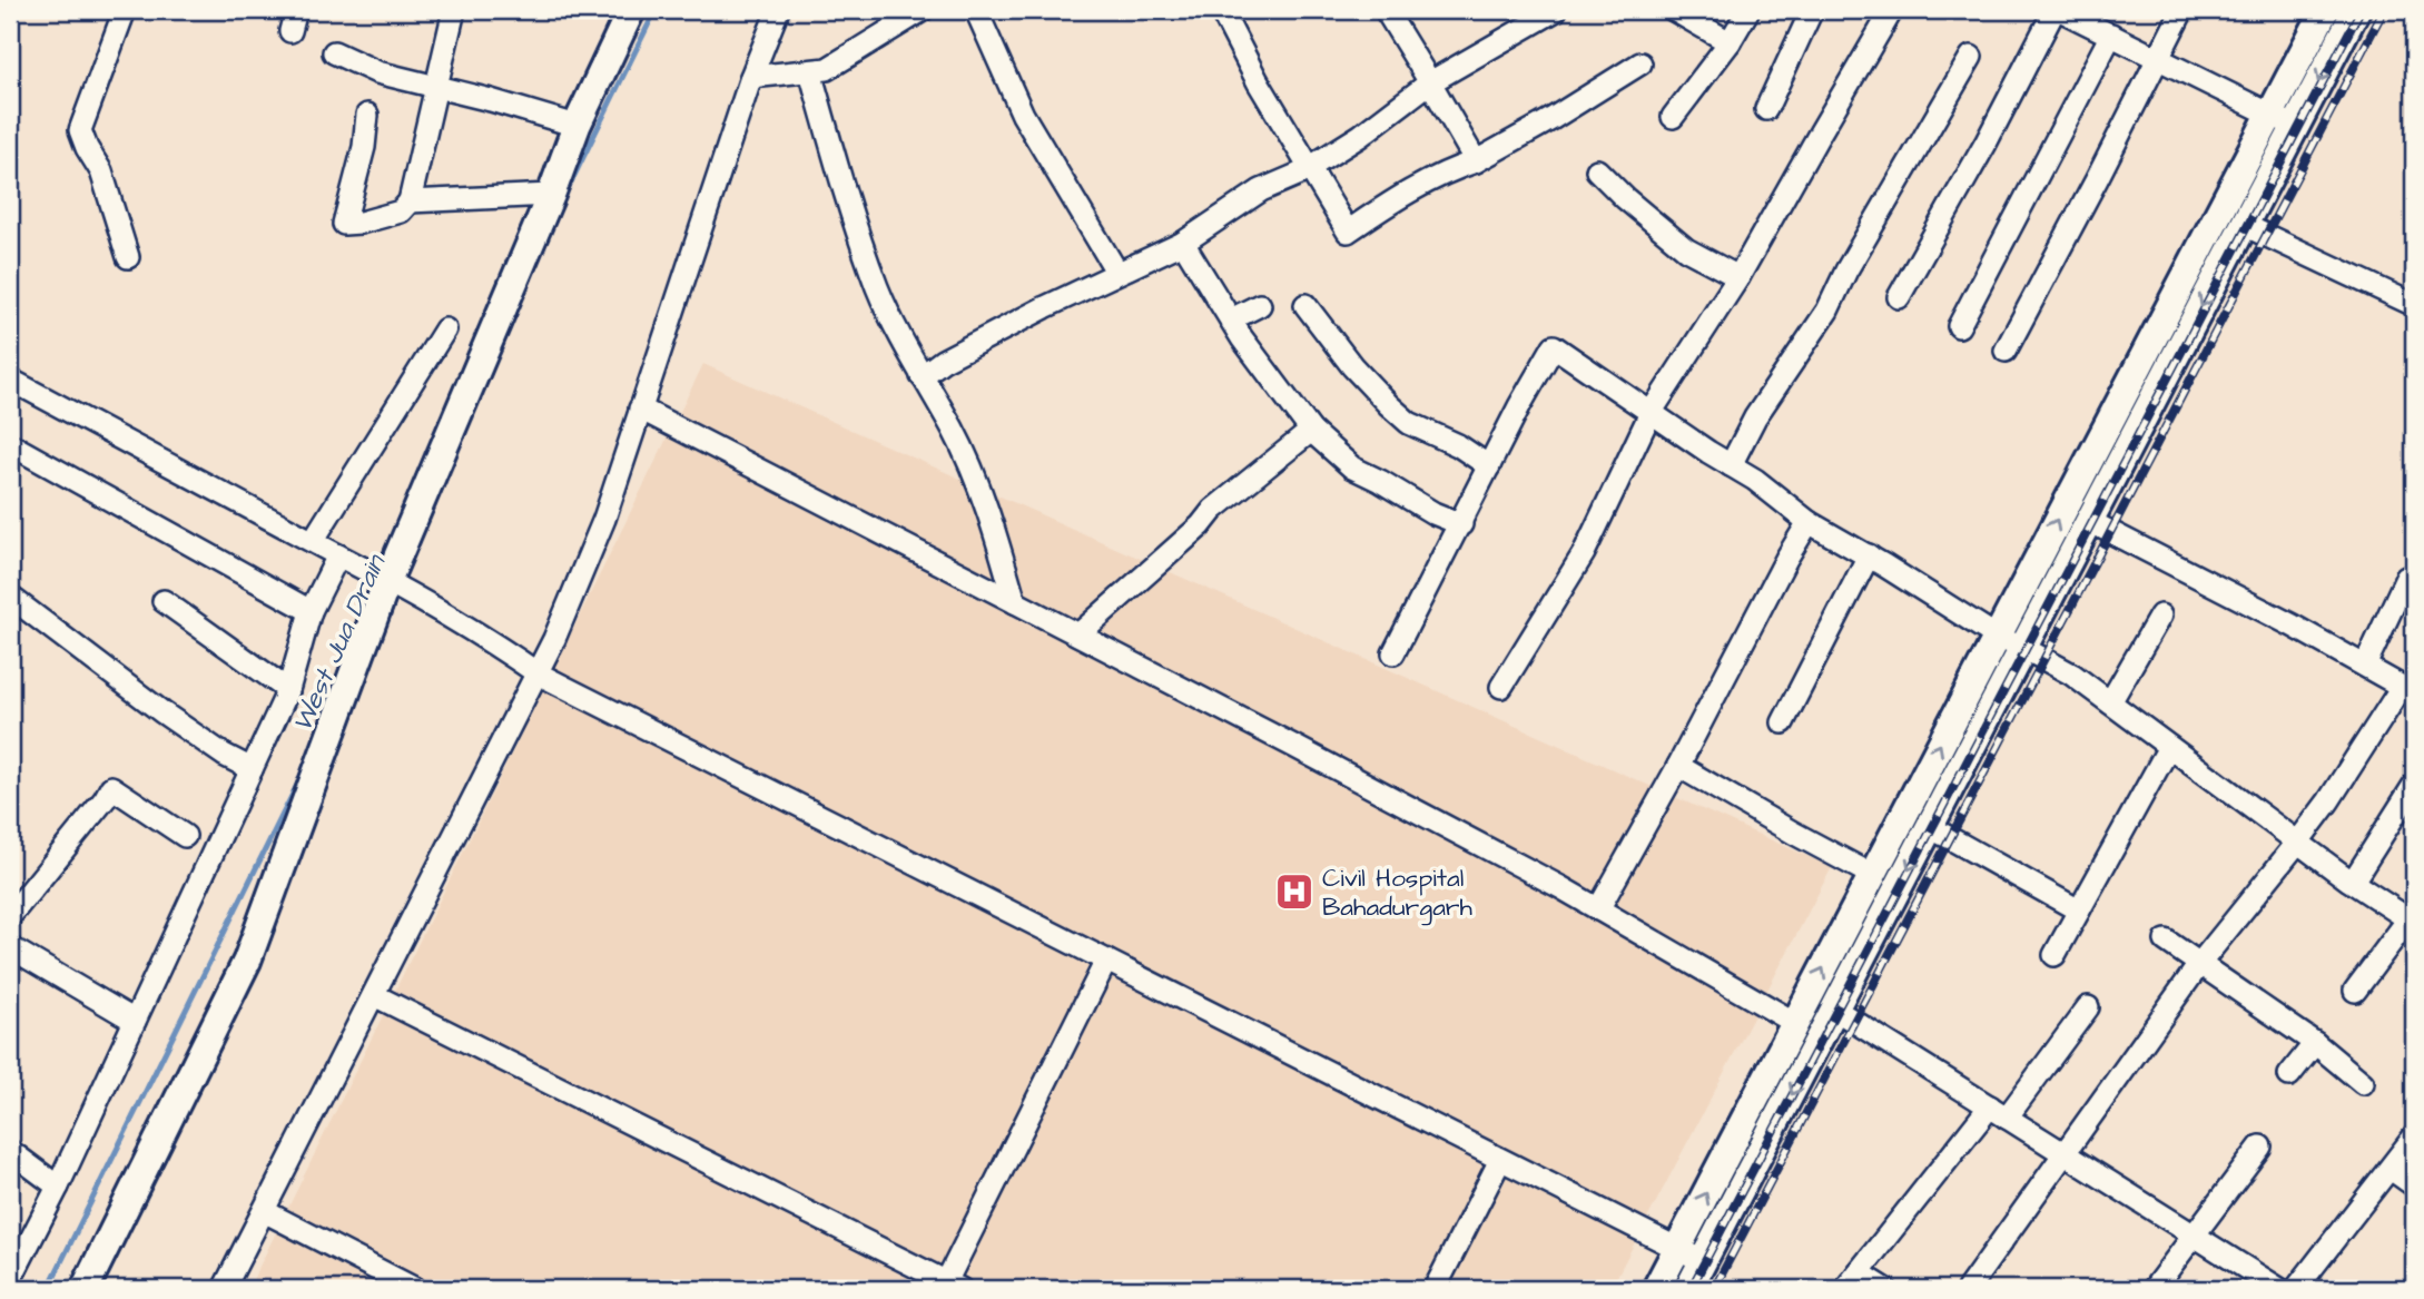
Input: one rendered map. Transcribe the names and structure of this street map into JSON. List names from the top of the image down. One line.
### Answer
{"water":["West Jua Drain"],"places":{"hospital":["Civil Hospital Bahadurgarh"]}}
